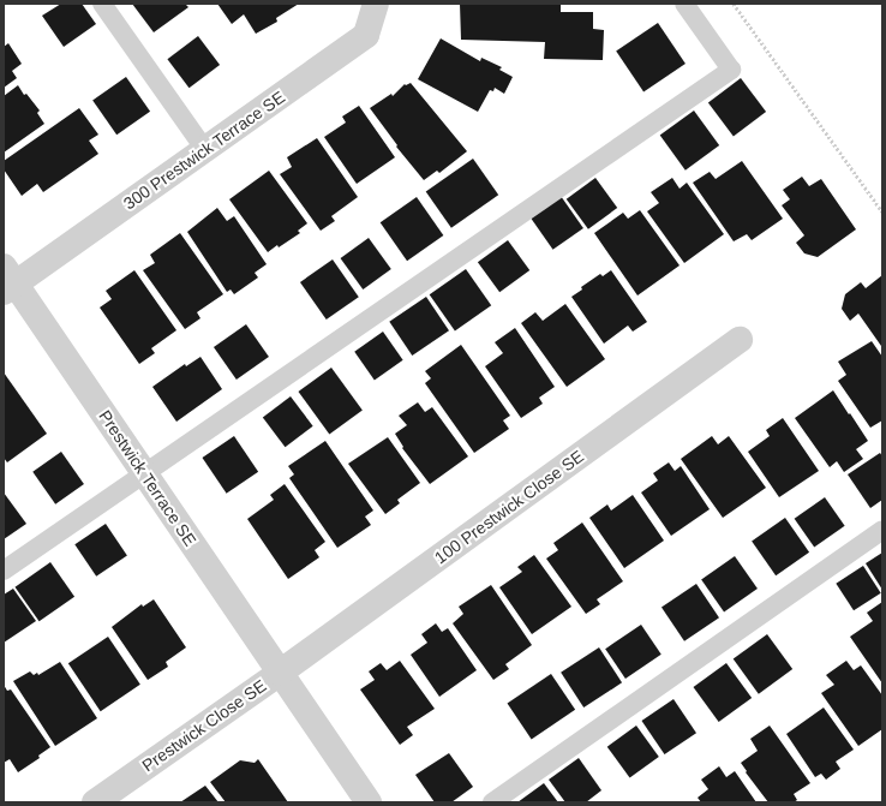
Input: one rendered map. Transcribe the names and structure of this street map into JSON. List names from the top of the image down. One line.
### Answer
{"streets":{"street":["300 Prestwick Terrace SE","Prestwick Terrace SE","100 Prestwick Close SE","Prestwick Close SE"]},"crossings":[["300 Prestwick Terrace SE","Prestwick Terrace SE"],["Prestwick Terrace SE","100 Prestwick Close SE"],["Prestwick Terrace SE","Prestwick Close SE"],["100 Prestwick Close SE","Prestwick Close SE"]]}
